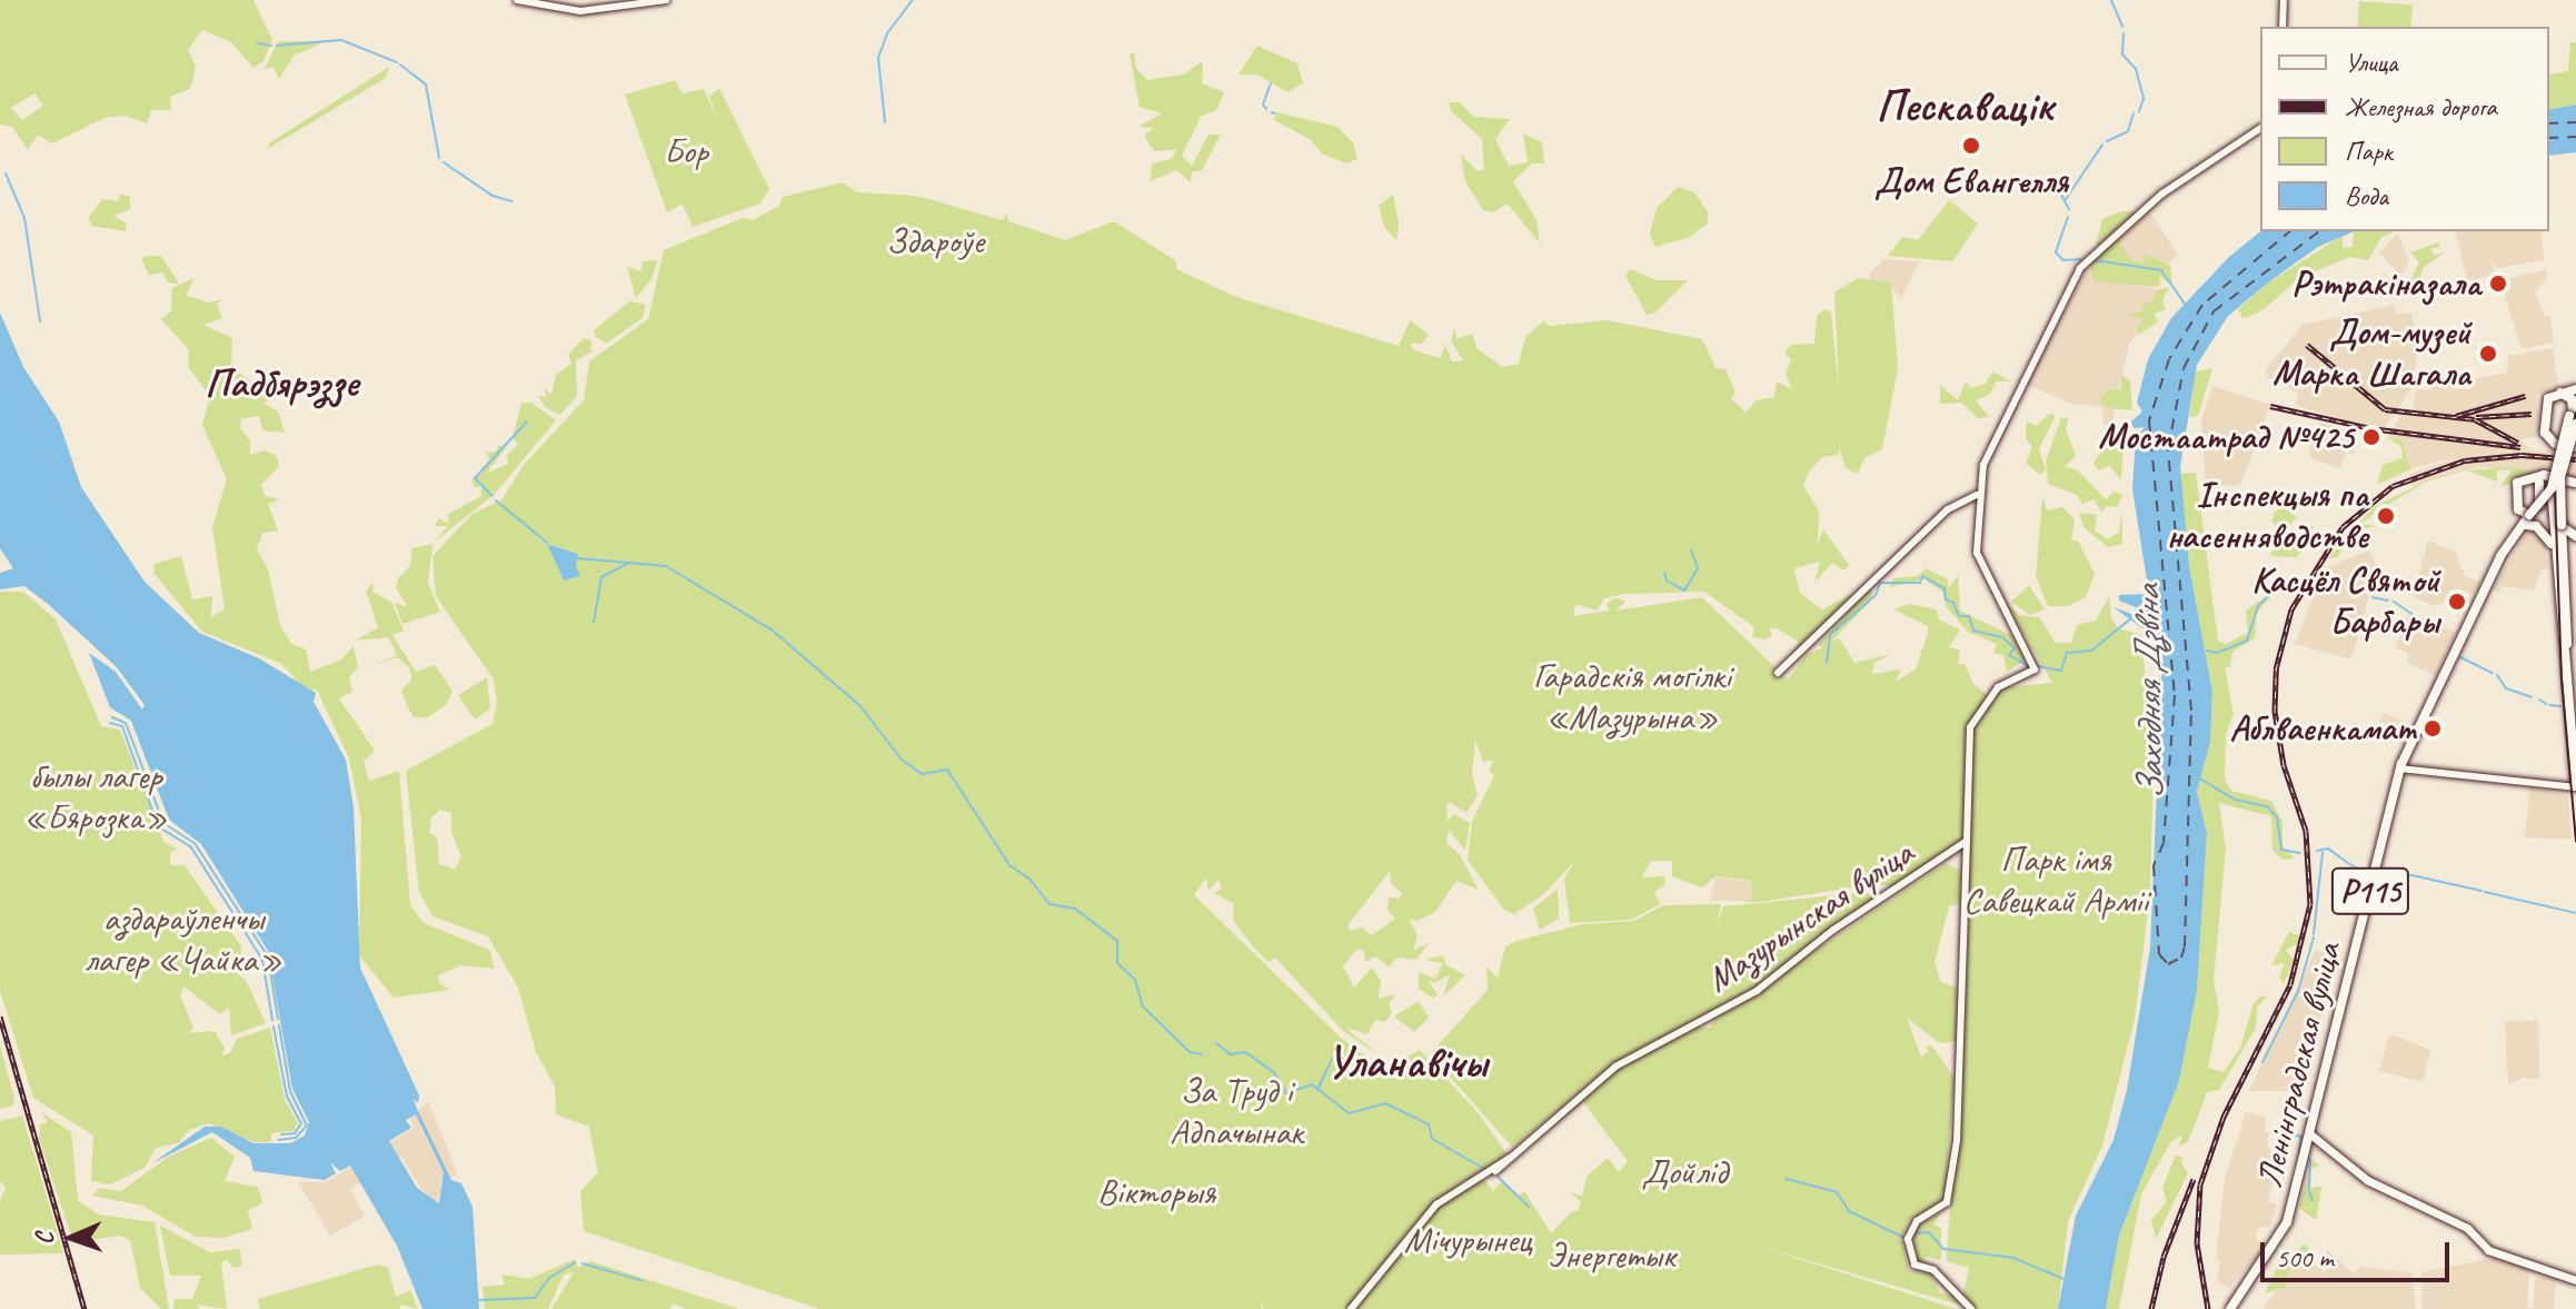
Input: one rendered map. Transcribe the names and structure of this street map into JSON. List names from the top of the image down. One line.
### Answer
{"streets":{"main road":["Р115","Ленінградская вуліца"],"street":["Мазурынская вуліца"]},"crossings":[["Р115","Ленінградская вуліца"]],"districts":["Пескавацік","Падбярэззе","Уланавічы"],"water":["Заходняя Дзвіна"],"parks":["Бор","Здароўе","Гарадскія могілкі «Мазурына»","былы лагер «Бярозка»","Парк імя Савецкай Арміі","аздараўленчы лагер «Чайка»","За Труд і Адпачынак","Дойлід","Вікторыя","Мічурынец","Энергетык"],"places":["Дом Евангелля","Рэтракіназала","Дом-музей Марка Шагала","Мостаатрад №425","Інспекцыя па насенняводстве","Касцёл Святой Барбары","Аблваенкамат"],"legend":["Улица","Железная дорога","Парк","Вода"],"scale_bar":"500 m","north":"left"}
